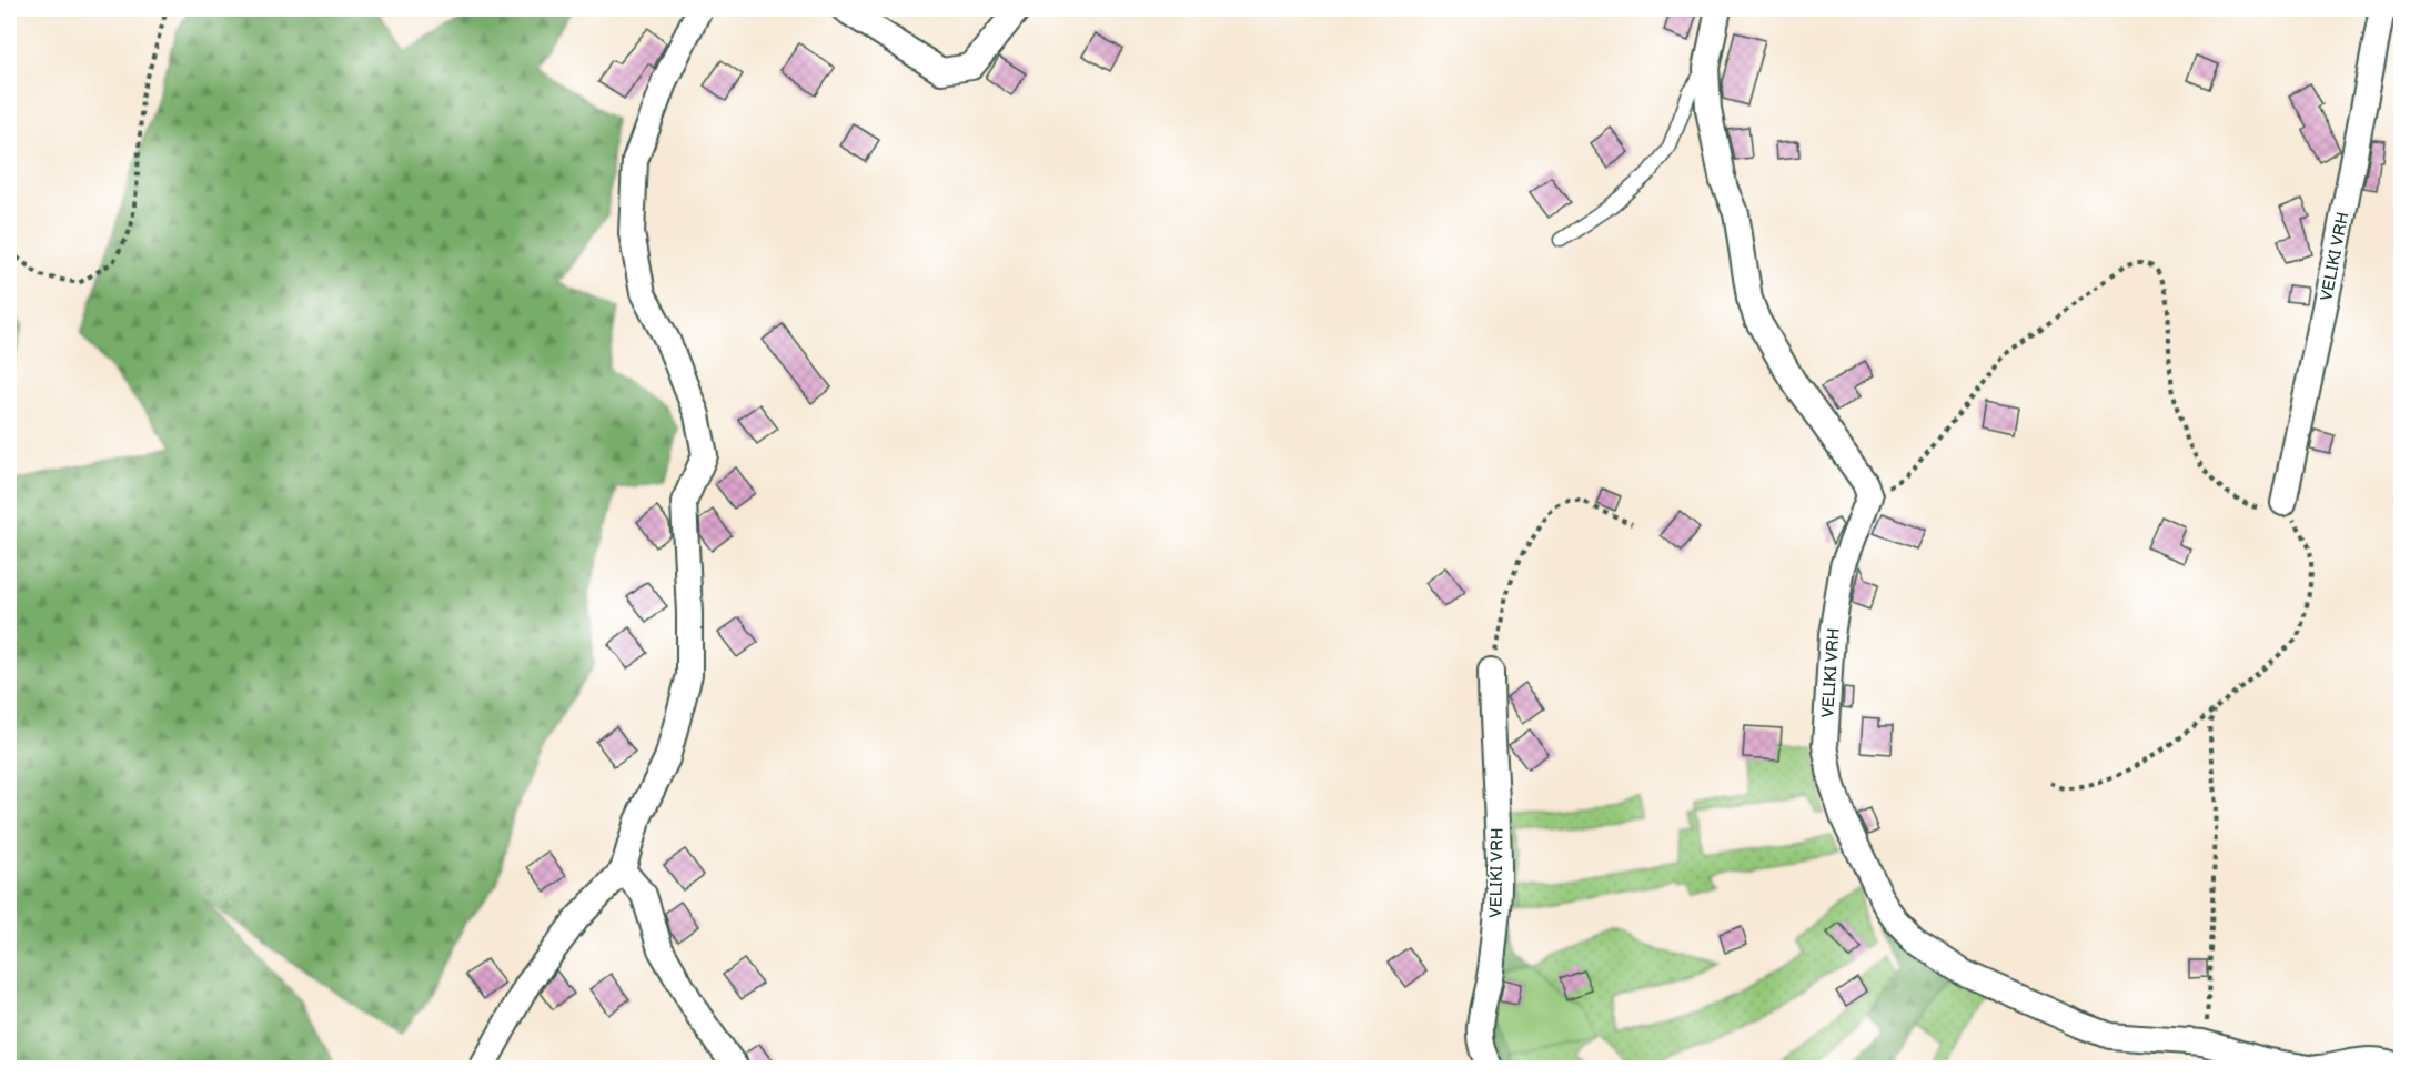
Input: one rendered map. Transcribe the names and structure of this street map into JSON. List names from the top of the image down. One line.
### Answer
{"streets":{"street":["VELIKI VRH"]}}
